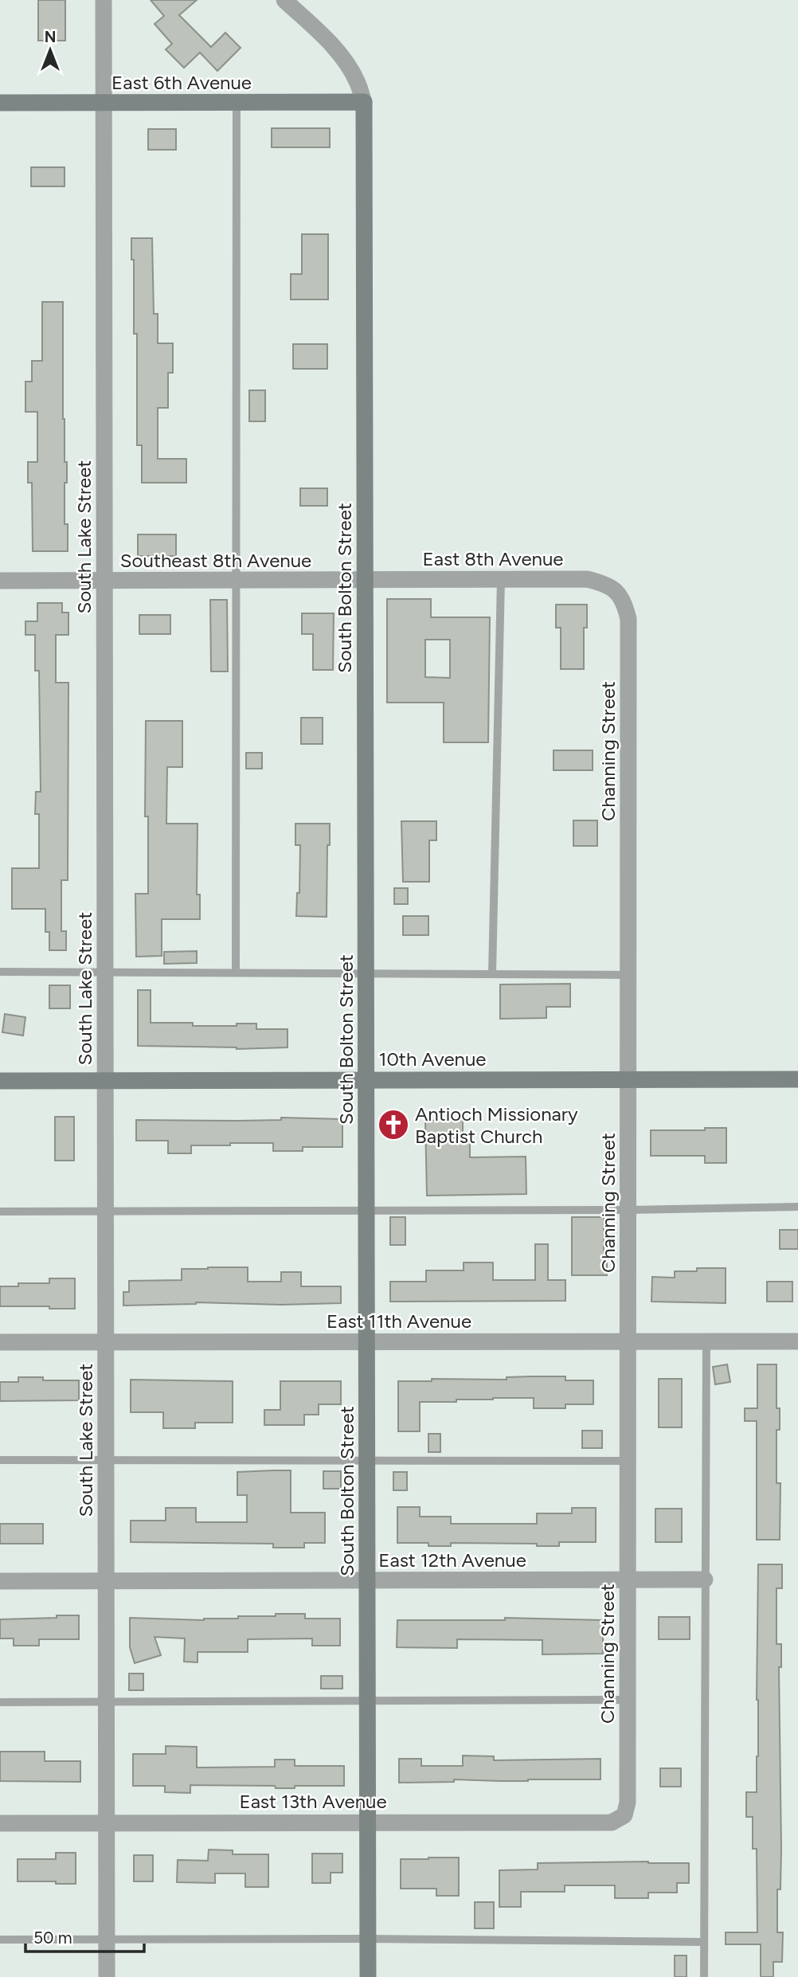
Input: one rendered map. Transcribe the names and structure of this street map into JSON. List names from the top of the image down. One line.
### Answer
{"streets":{"main road":["East 6th Avenue","South Bolton Street","10th Avenue"],"street":["South Lake Street","East 8th Avenue","Southeast 8th Avenue","Channing Street","East 11th Avenue","East 12th Avenue","East 13th Avenue"]},"crossings":[["East 6th Avenue","South Lake Street"],["East 6th Avenue","South Bolton Street"],["South Lake Street","Southeast 8th Avenue"],["South Lake Street","10th Avenue"],["South Lake Street","East 11th Avenue"],["South Lake Street","East 12th Avenue"],["South Lake Street","East 13th Avenue"],["East 8th Avenue","Southeast 8th Avenue"],["East 8th Avenue","South Bolton Street"],["East 8th Avenue","Channing Street"],["Southeast 8th Avenue","South Bolton Street"],["South Bolton Street","10th Avenue"],["South Bolton Street","East 11th Avenue"],["South Bolton Street","East 12th Avenue"],["South Bolton Street","East 13th Avenue"],["Channing Street","10th Avenue"],["Channing Street","East 11th Avenue"],["Channing Street","East 12th Avenue"],["Channing Street","East 13th Avenue"]],"places":{"church":["Antioch Missionary Baptist Church"]},"scale_bar":"50 m","north":"top"}
